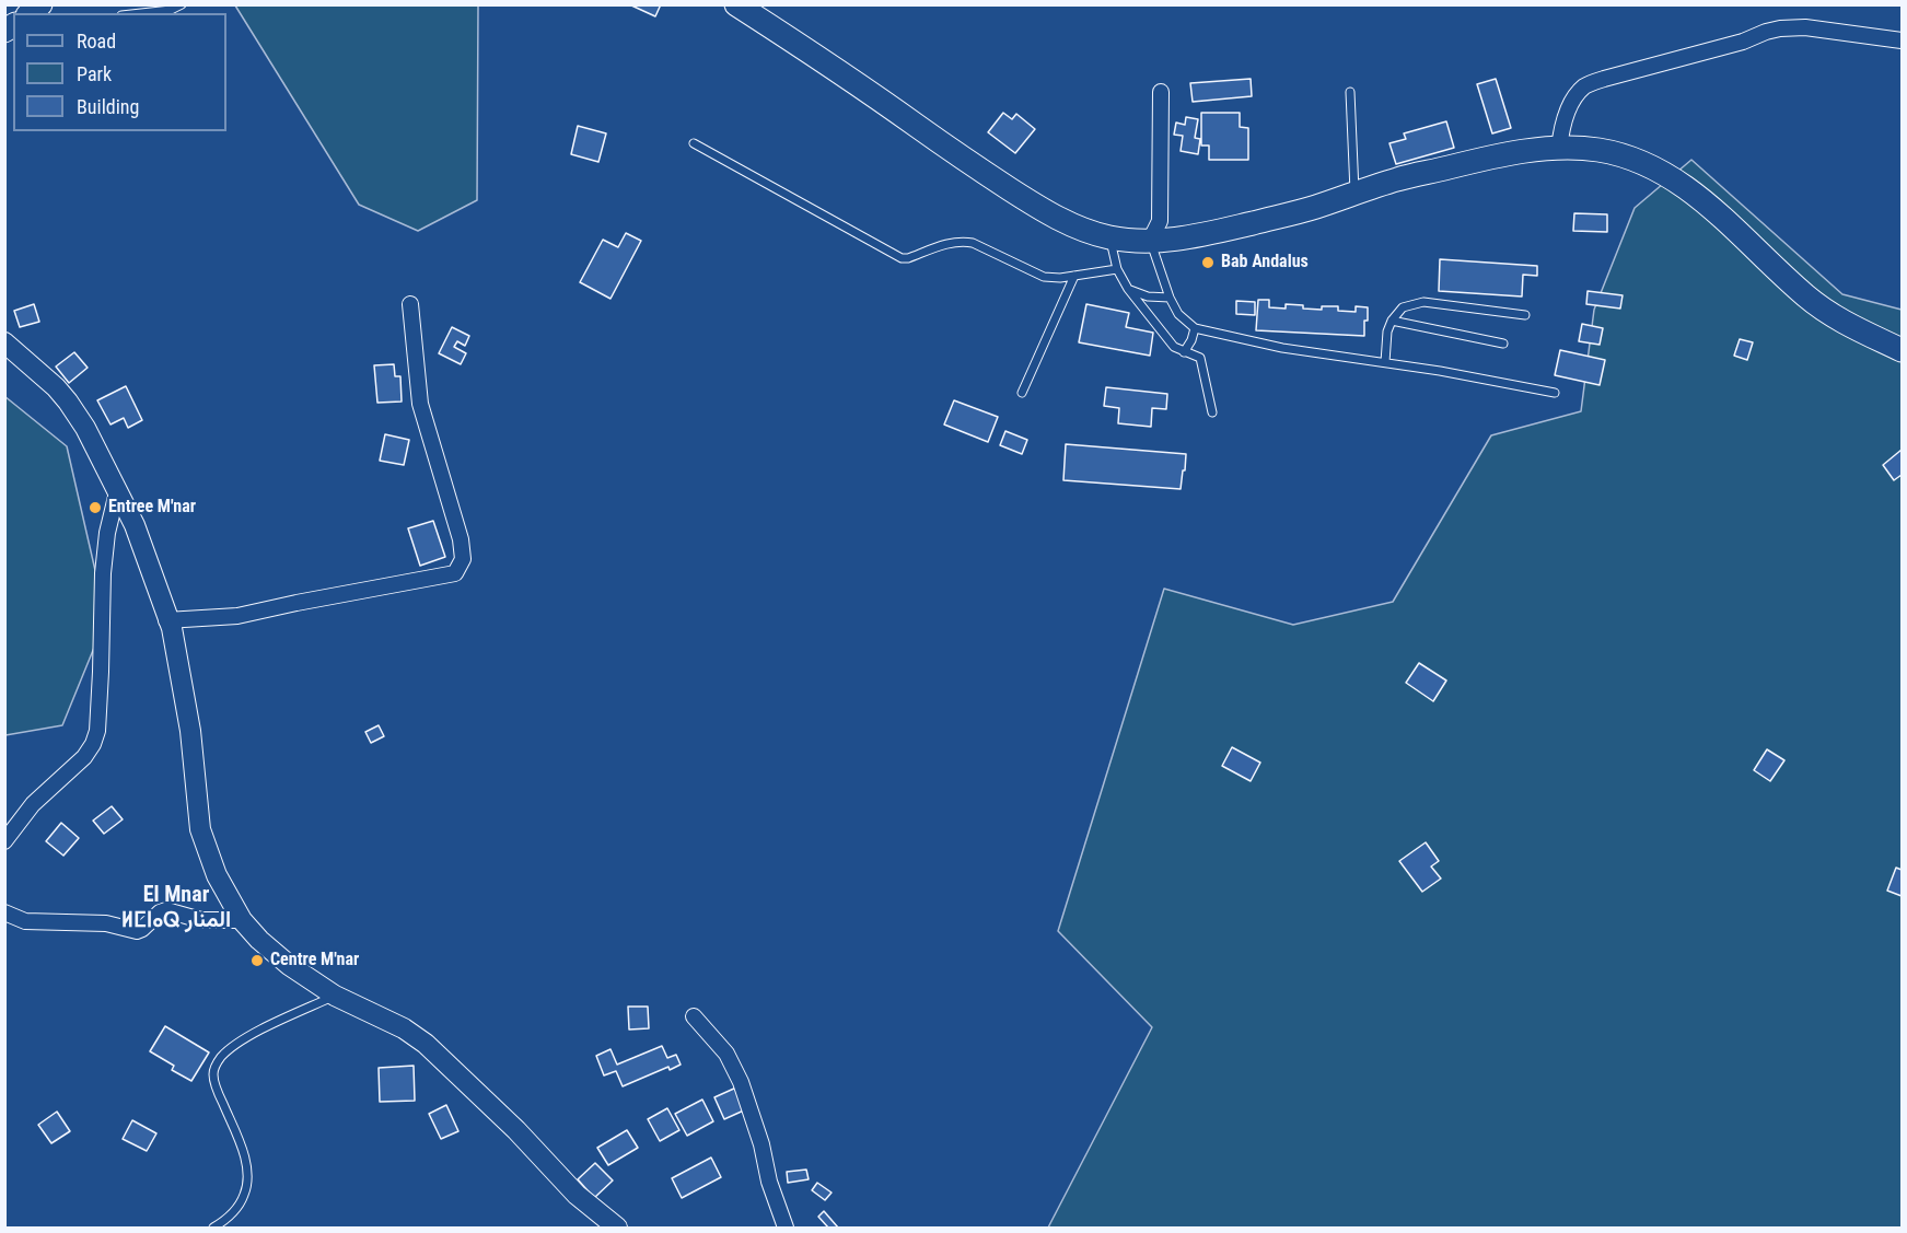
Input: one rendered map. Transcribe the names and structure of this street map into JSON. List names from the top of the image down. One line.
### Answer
{"districts":["El Mnar ⵍⵎⵏⴰⵕ المنار"],"places":["Bab Andalus","Entree M'nar","Centre M'nar"],"legend":["Road","Park","Building"]}
